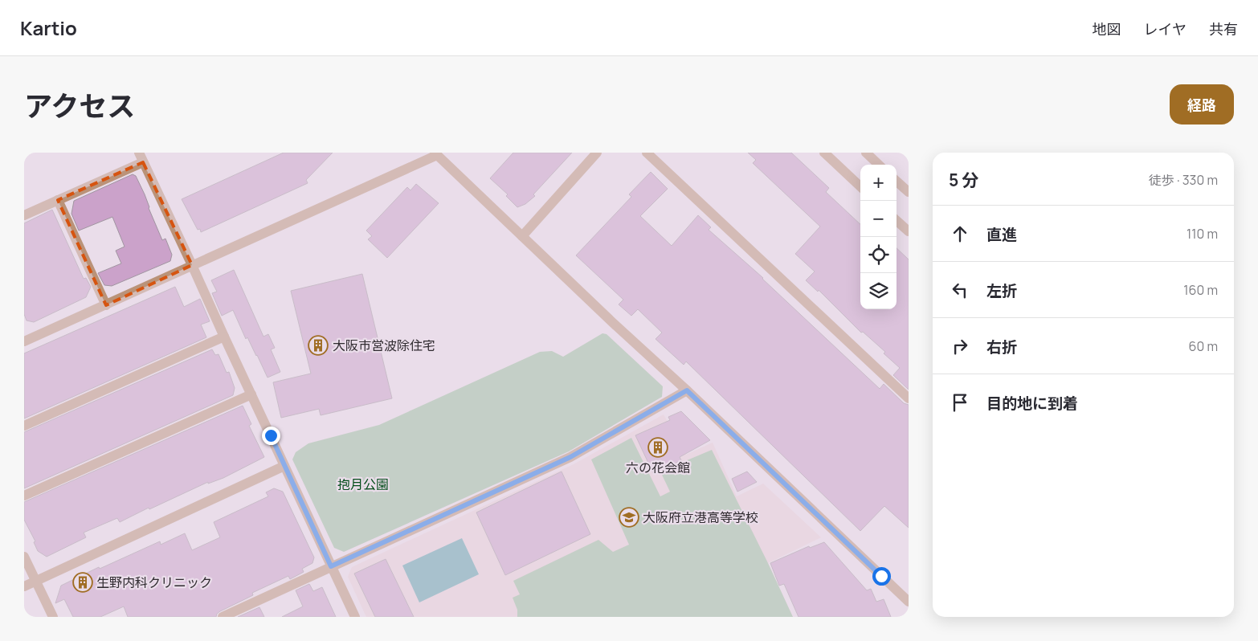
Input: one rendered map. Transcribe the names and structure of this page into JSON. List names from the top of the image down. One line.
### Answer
{"parks":["抱月公園"],"places":{"building":["大阪市営波除住宅","六の花会館","生野内科クリニック"],"school or university":["大阪府立港高等学校"]},"page":{"header":"Kartio","nav":["地図","レイヤ","共有"],"title":"アクセス","buttons":"経路","heading":["5 分","徒歩 · 330 m"],"map_buttons":["+","−"],"list":[["直進","110 m"],["左折","160 m"],["右折","60 m"],"目的地に到着"]}}
